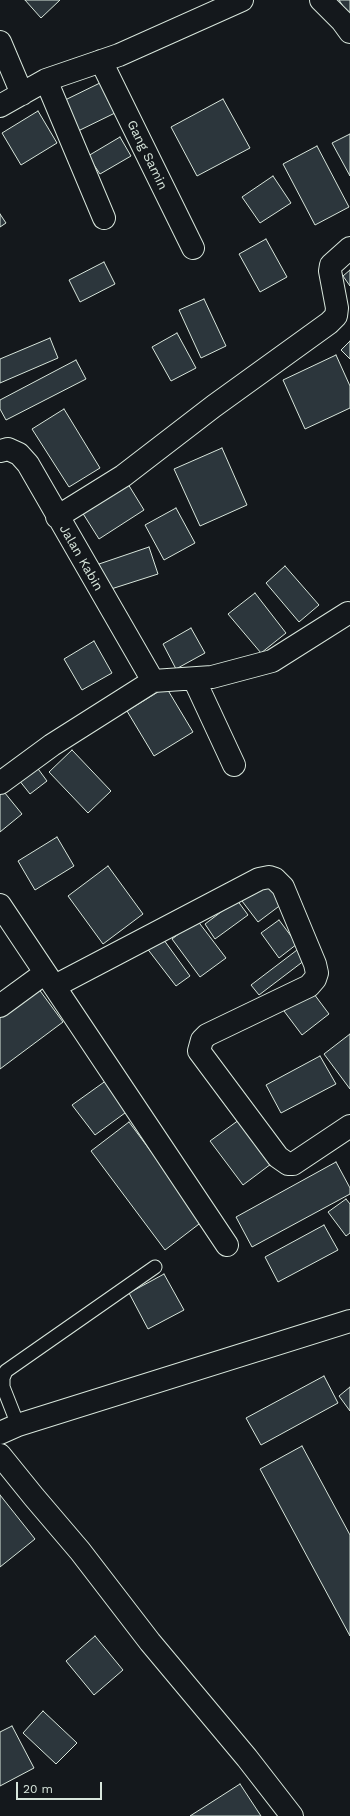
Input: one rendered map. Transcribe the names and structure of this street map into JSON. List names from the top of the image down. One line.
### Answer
{"streets":{"street":["Gang Samin","Jalan Kabin"]},"scale_bar":"20 m"}
